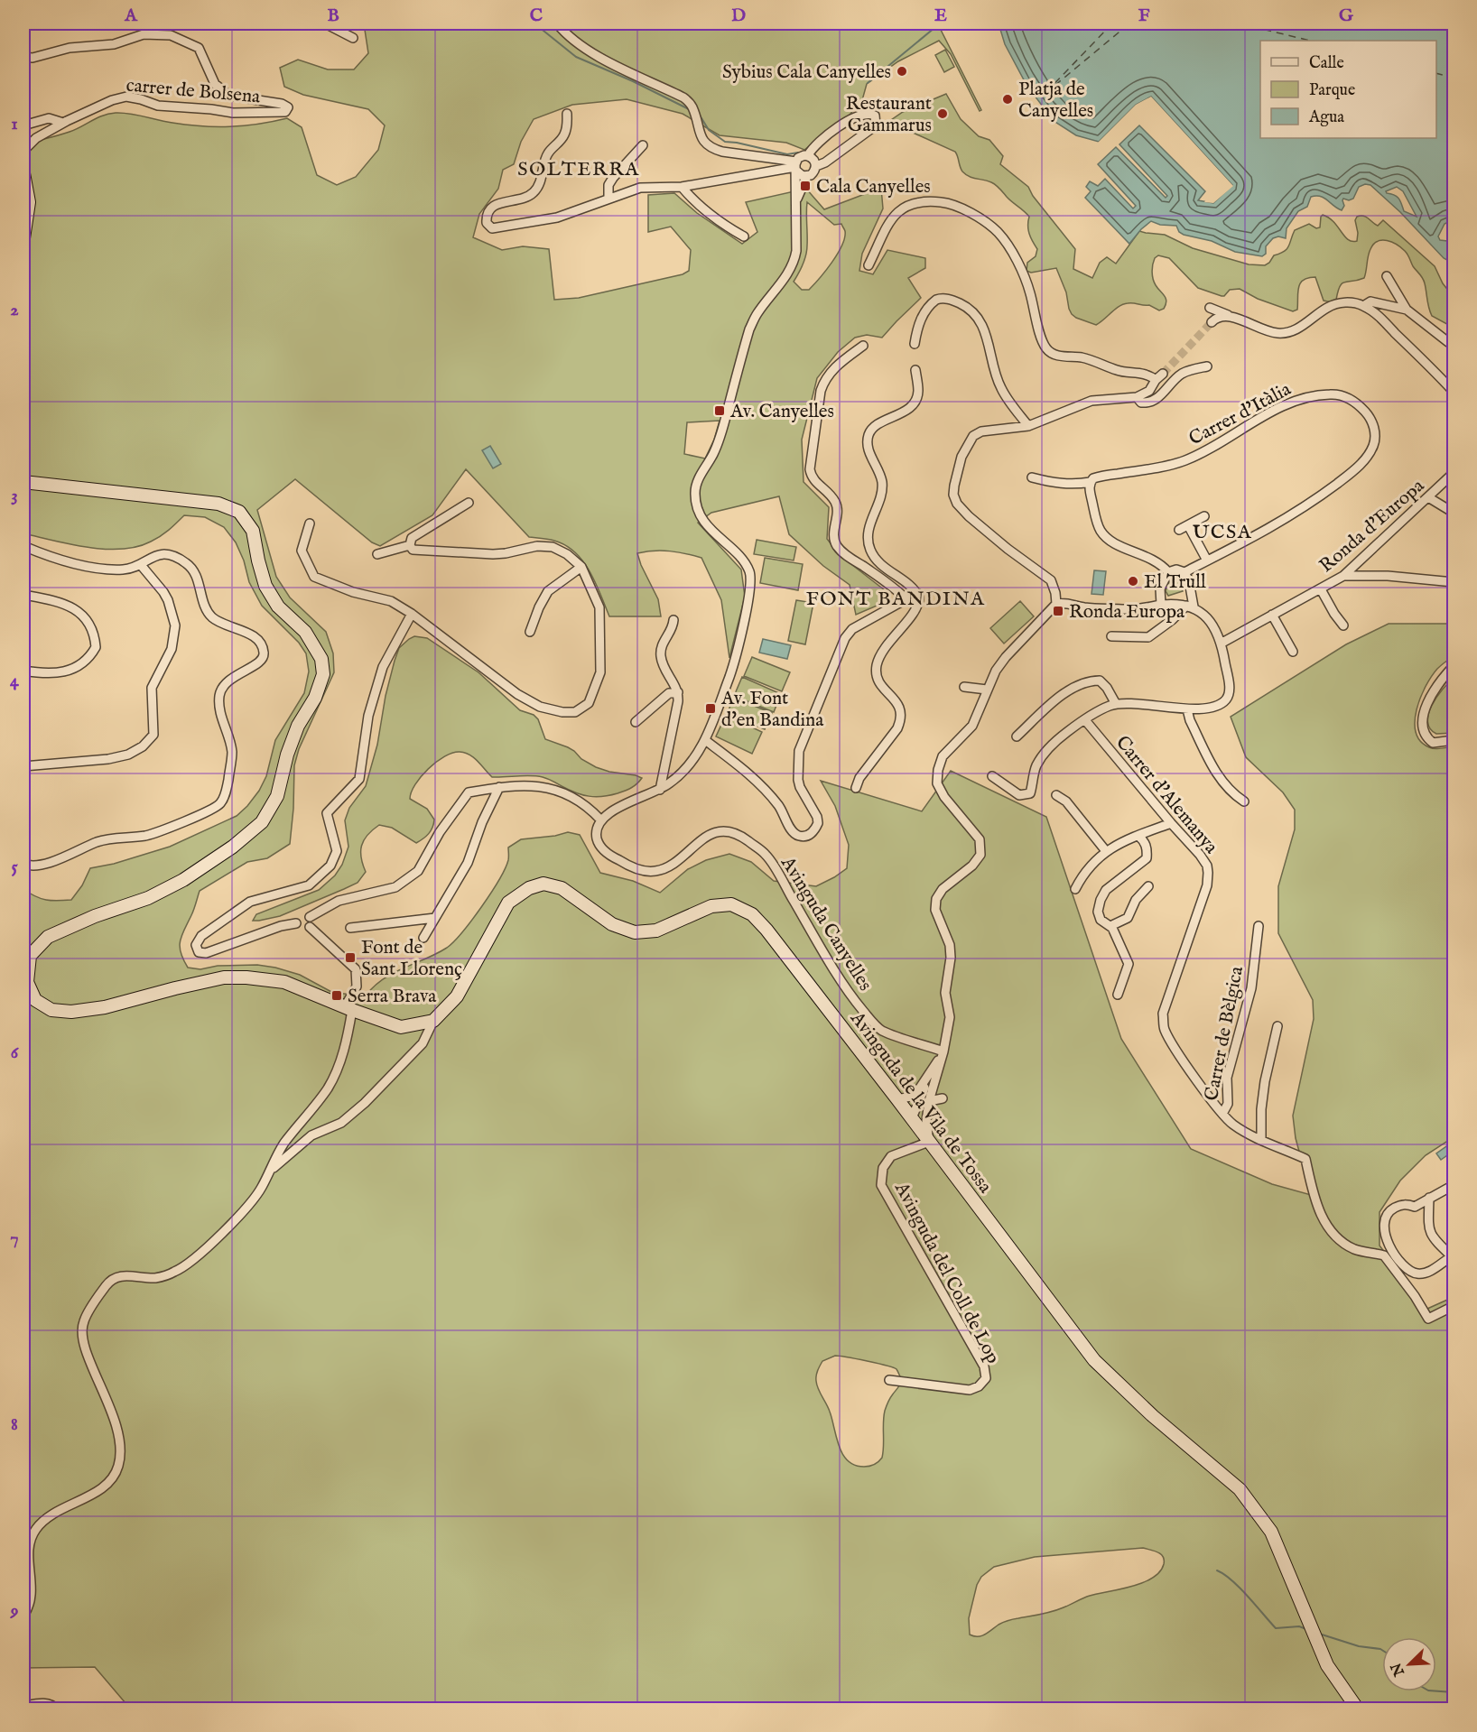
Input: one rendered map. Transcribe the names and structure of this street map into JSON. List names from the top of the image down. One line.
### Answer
{"streets":{"main road":["Avinguda de la Vila de Tossa"],"street":["carrer de Bolsena","Carrer d'Itàlia","Ronda d'Europa","Carrer d'Alemanya","Avinguda Canyelles","Carrer de Bèlgica","Avinguda del Coll de Lop"]},"crossings":[["Carrer d'Alemanya","Carrer de Bèlgica"],["Avinguda de la Vila de Tossa","Avinguda del Coll de Lop"]],"districts":["SOLTERRA","UCSA","FONT BANDINA"],"places":{"other":["Sybius Cala Canyelles","Platja de Canyelles","Restaurant Gammarus","El Trull"],"transit":["Cala Canyelles","Av. Canyelles","Ronda Europa","Av. Font d'en Bandina","Font de Sant Llorenç","Serra Brava"]},"legend":["Calle","Parque","Agua"],"north":"bottom left","grid":{"columns":["A","B","C","D","E","F","G"],"rows":["1","2","3","4","5","6","7","8","9"]}}
